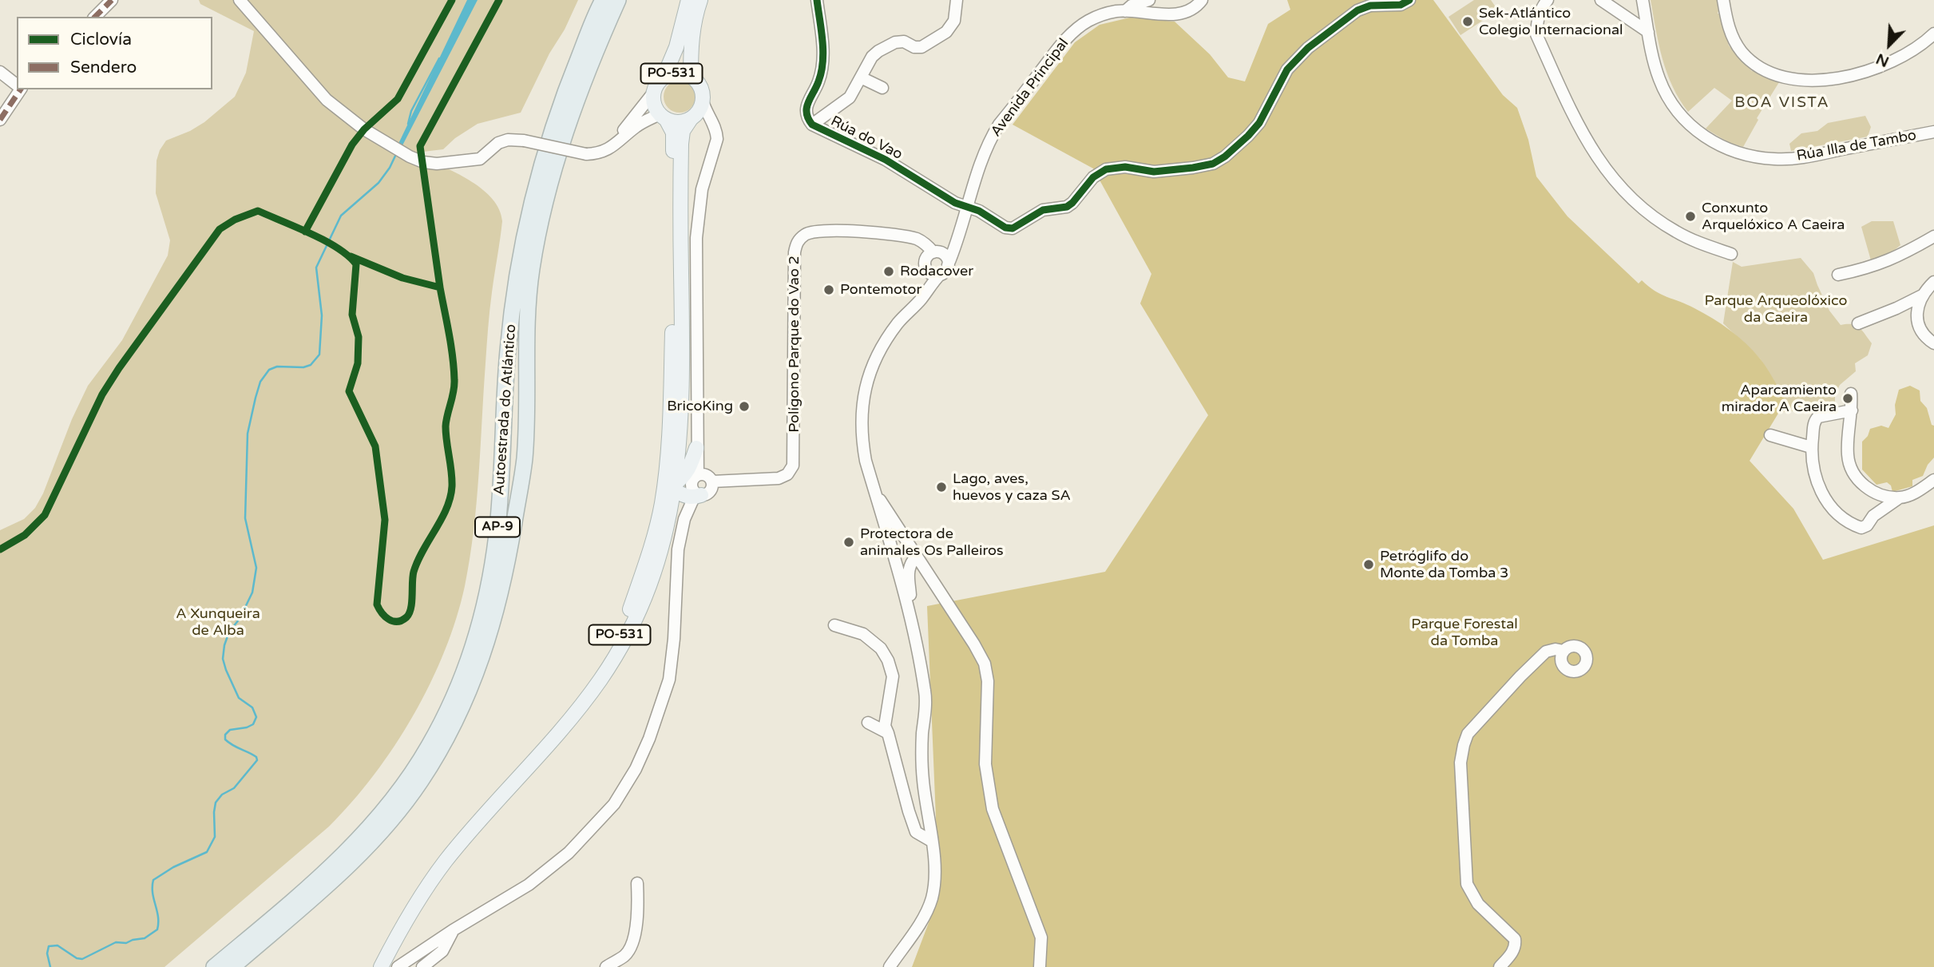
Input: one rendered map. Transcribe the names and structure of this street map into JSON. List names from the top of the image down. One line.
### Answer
{"streets":{"highway":["Autoestrada do Atlántico","AP-9"],"main road":["PO-531"],"street":["Avenida Principal","Rúa do Vao","Rúa Illa de Tambo","Polígono Parque do Vao 2"]},"crossings":[["Avenida Principal","Rúa do Vao"],["Avenida Principal","Polígono Parque do Vao 2"]],"districts":["BOA VISTA"],"parks":["Parque Arqueolóxico da Caeira","A Xunqueira de Alba","Parque Forestal da Tomba"],"places":["Sek-Atlántico Colegio Internacional","Conxunto Arquelóxico A Caeira","Rodacover","Pontemotor","Aparcamiento mirador A Caeira","BricoKing","Lago, aves, huevos y caza SA","Protectora de animales Os Palleiros","Petróglifo do Monte da Tomba 3"],"legend":["Ciclovía","Sendero"],"north":"bottom left"}
